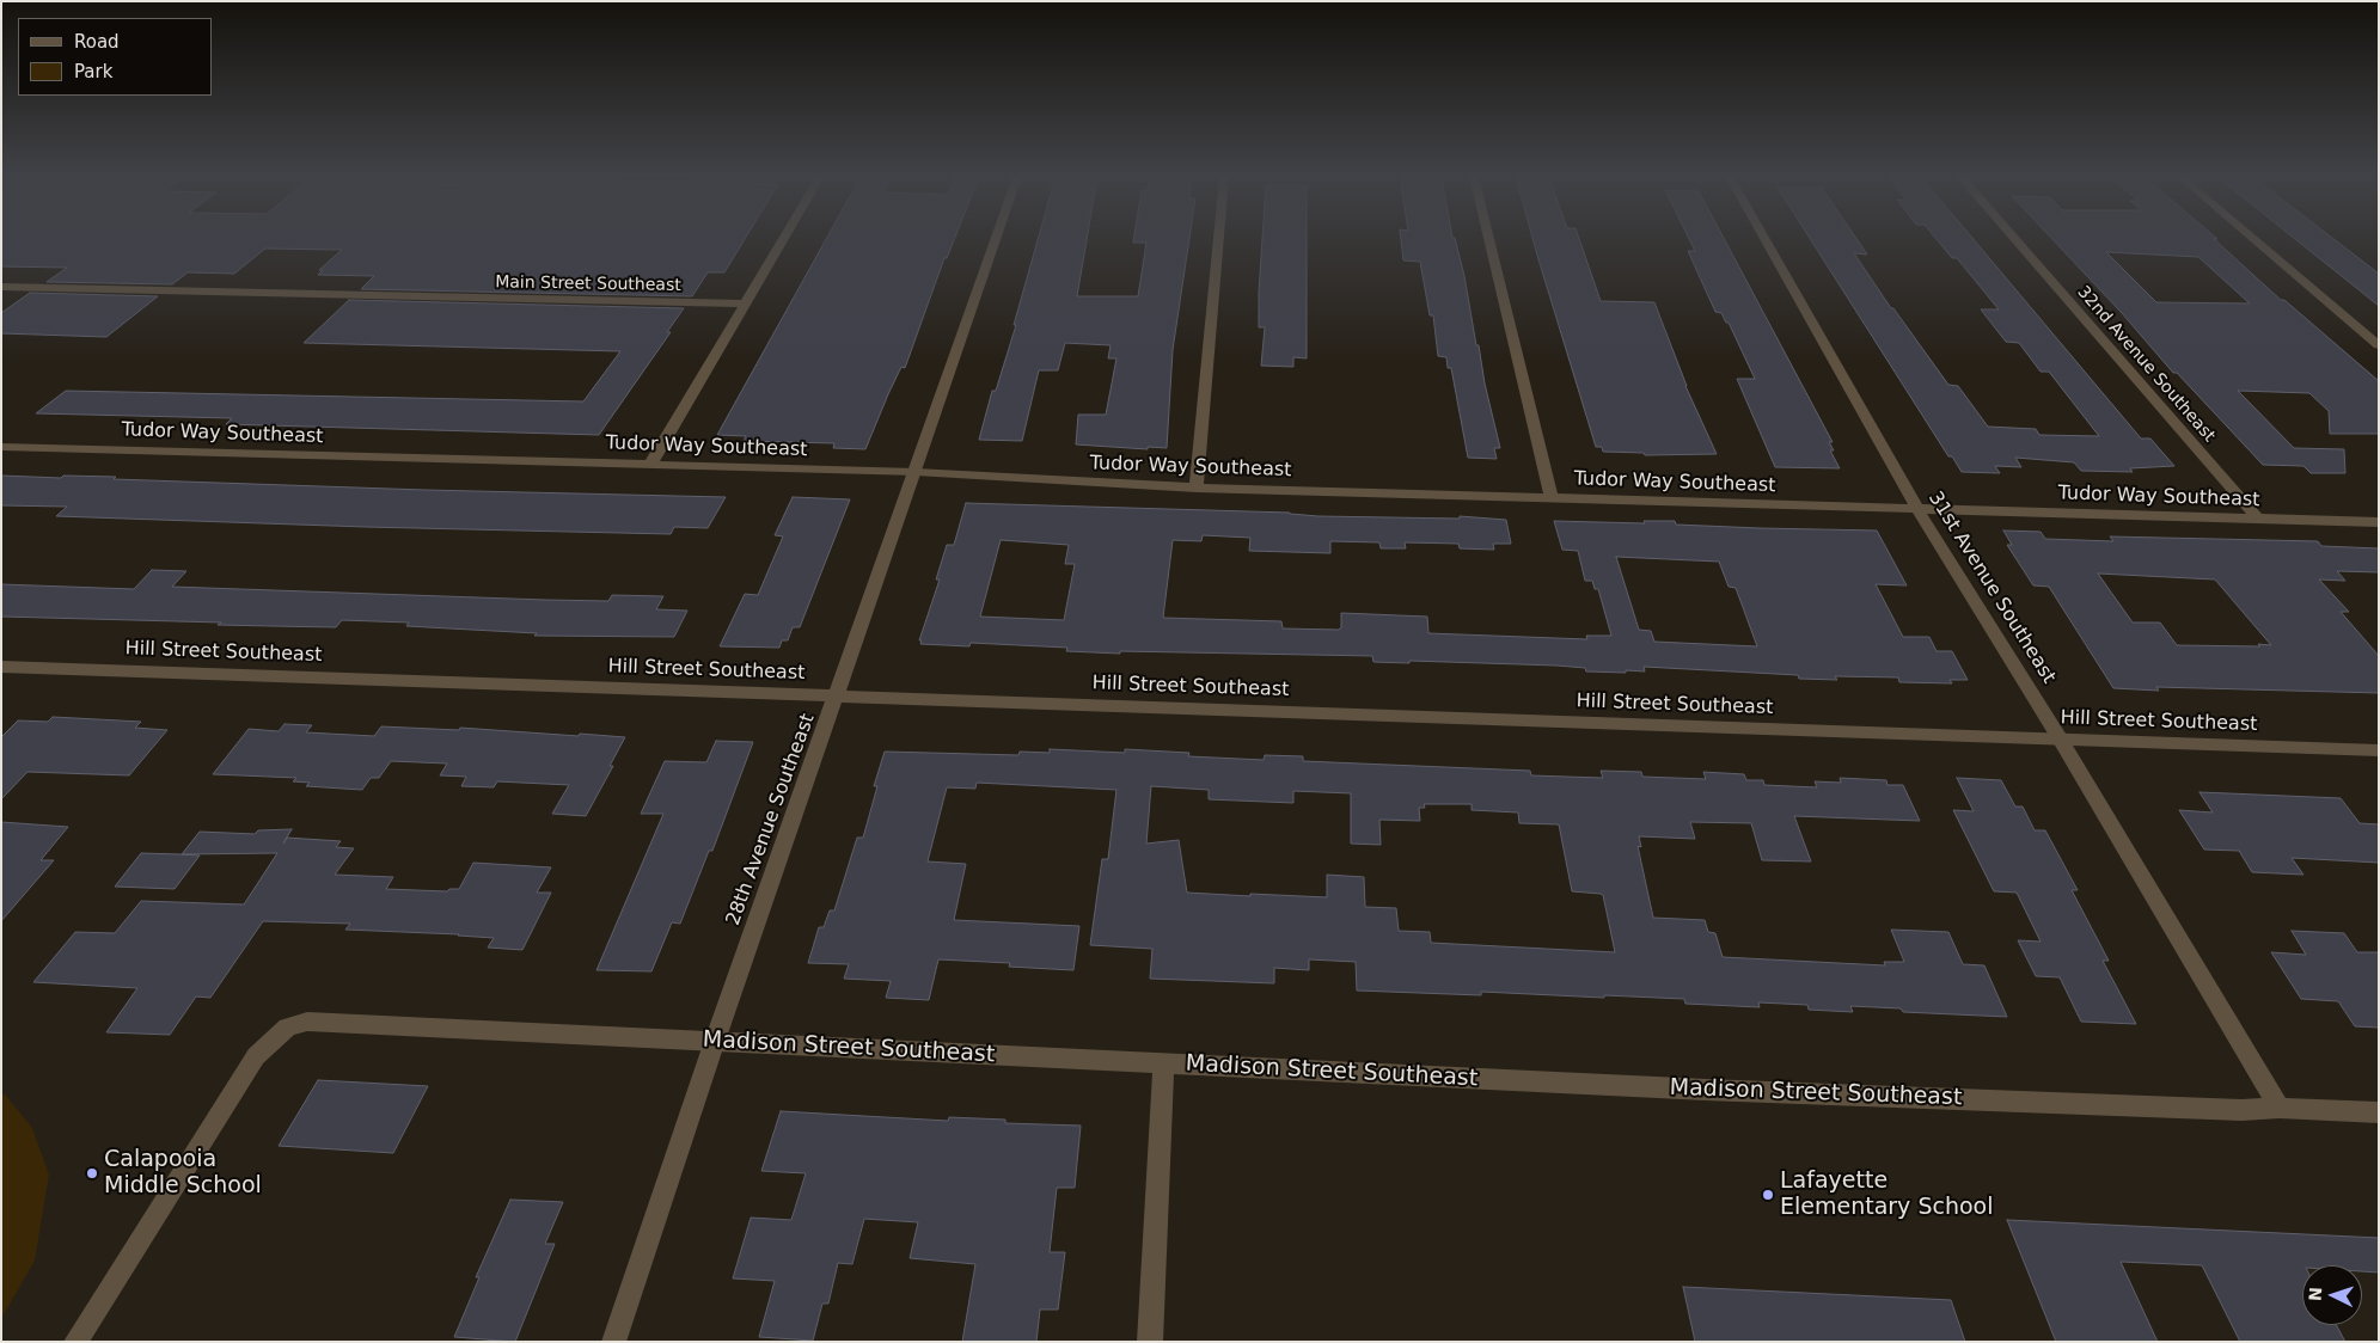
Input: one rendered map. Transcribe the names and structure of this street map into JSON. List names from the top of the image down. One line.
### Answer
{"streets":{"street":["Main Street Southeast","32nd Avenue Southeast","Tudor Way Southeast","31st Avenue Southeast","Hill Street Southeast","28th Avenue Southeast","Madison Street Southeast"]},"crossings":[["32nd Avenue Southeast","Tudor Way Southeast"],["Tudor Way Southeast","31st Avenue Southeast"],["Tudor Way Southeast","28th Avenue Southeast"],["31st Avenue Southeast","Hill Street Southeast"],["31st Avenue Southeast","Madison Street Southeast"],["Hill Street Southeast","28th Avenue Southeast"],["28th Avenue Southeast","Madison Street Southeast"]],"places":["Calapooia Middle School","Lafayette Elementary School"],"legend":["Road","Park"],"north":"left"}
